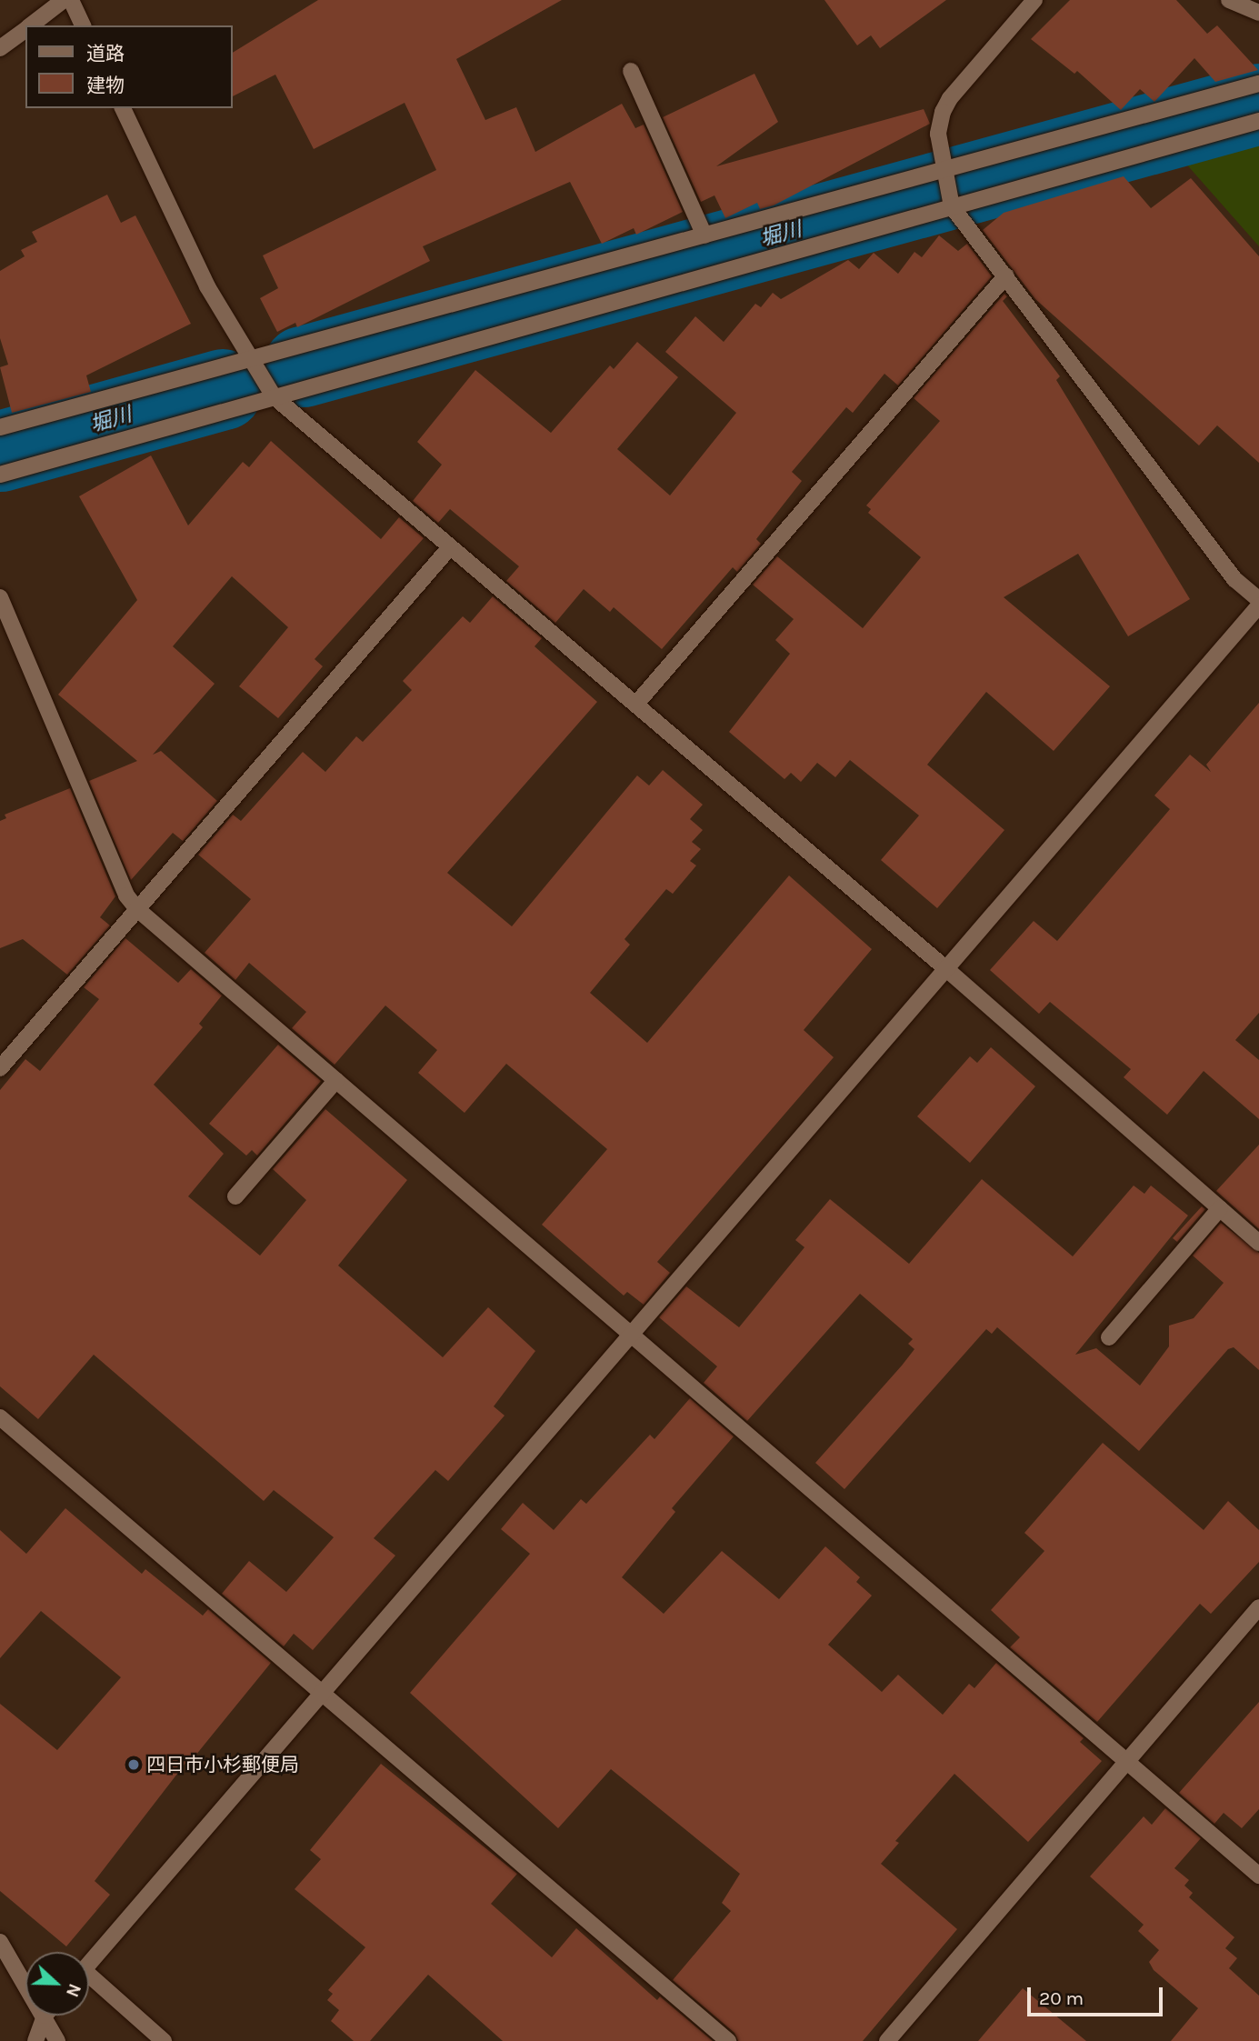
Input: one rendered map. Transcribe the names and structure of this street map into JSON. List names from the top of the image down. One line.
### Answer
{"water":["堀川"],"places":["四日市小杉郵便局"],"legend":["道路","建物"],"scale_bar":"20 m","north":"right"}
